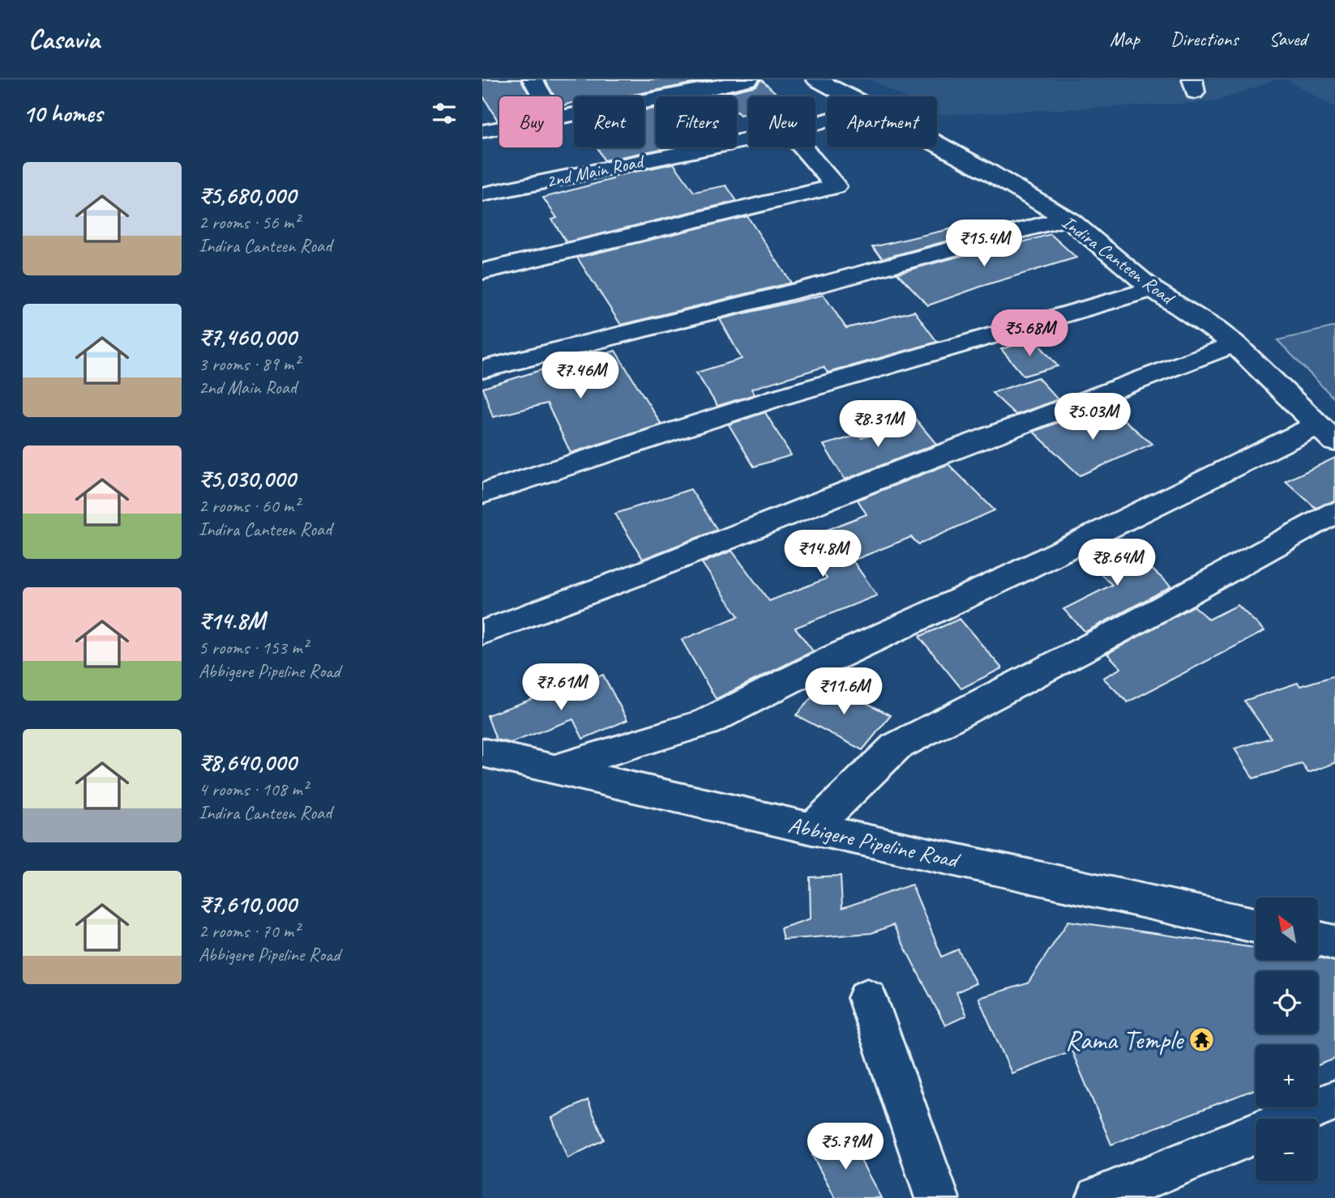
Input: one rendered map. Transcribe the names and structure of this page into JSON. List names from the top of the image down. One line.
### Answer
{"streets":{"street":["2nd Main Road","Indira Canteen Road","Abbigere Pipeline Road"]},"places":{"temple":["Rama Temple"]},"north":"top left","page":{"header":"Casavia","nav":["Map","Directions","Saved"],"heading":"10 homes","chip":["Buy","Rent","Filters","New","Apartment"],"list":[{"name":"₹5,680,000","note":"2 rooms · 56 m² · Indira Canteen Road"},{"name":"₹7,460,000","note":"3 rooms · 89 m² · 2nd Main Road"},{"name":"₹5,030,000","note":"2 rooms · 60 m² · Indira Canteen Road"},{"name":"₹14.8M","note":"5 rooms · 153 m² · Abbigere Pipeline Road"},{"name":"₹8,640,000","note":"4 rooms · 108 m² · Indira Canteen Road"},{"name":"₹7,610,000","note":"2 rooms · 70 m² · Abbigere Pipeline Road"}],"price":["₹15.4M","₹5.68M","₹7.46M","₹5.03M","₹8.31M","₹14.8M","₹8.64M","₹7.61M","₹11.6M","₹5.79M"],"map_buttons":["+","−"]}}
